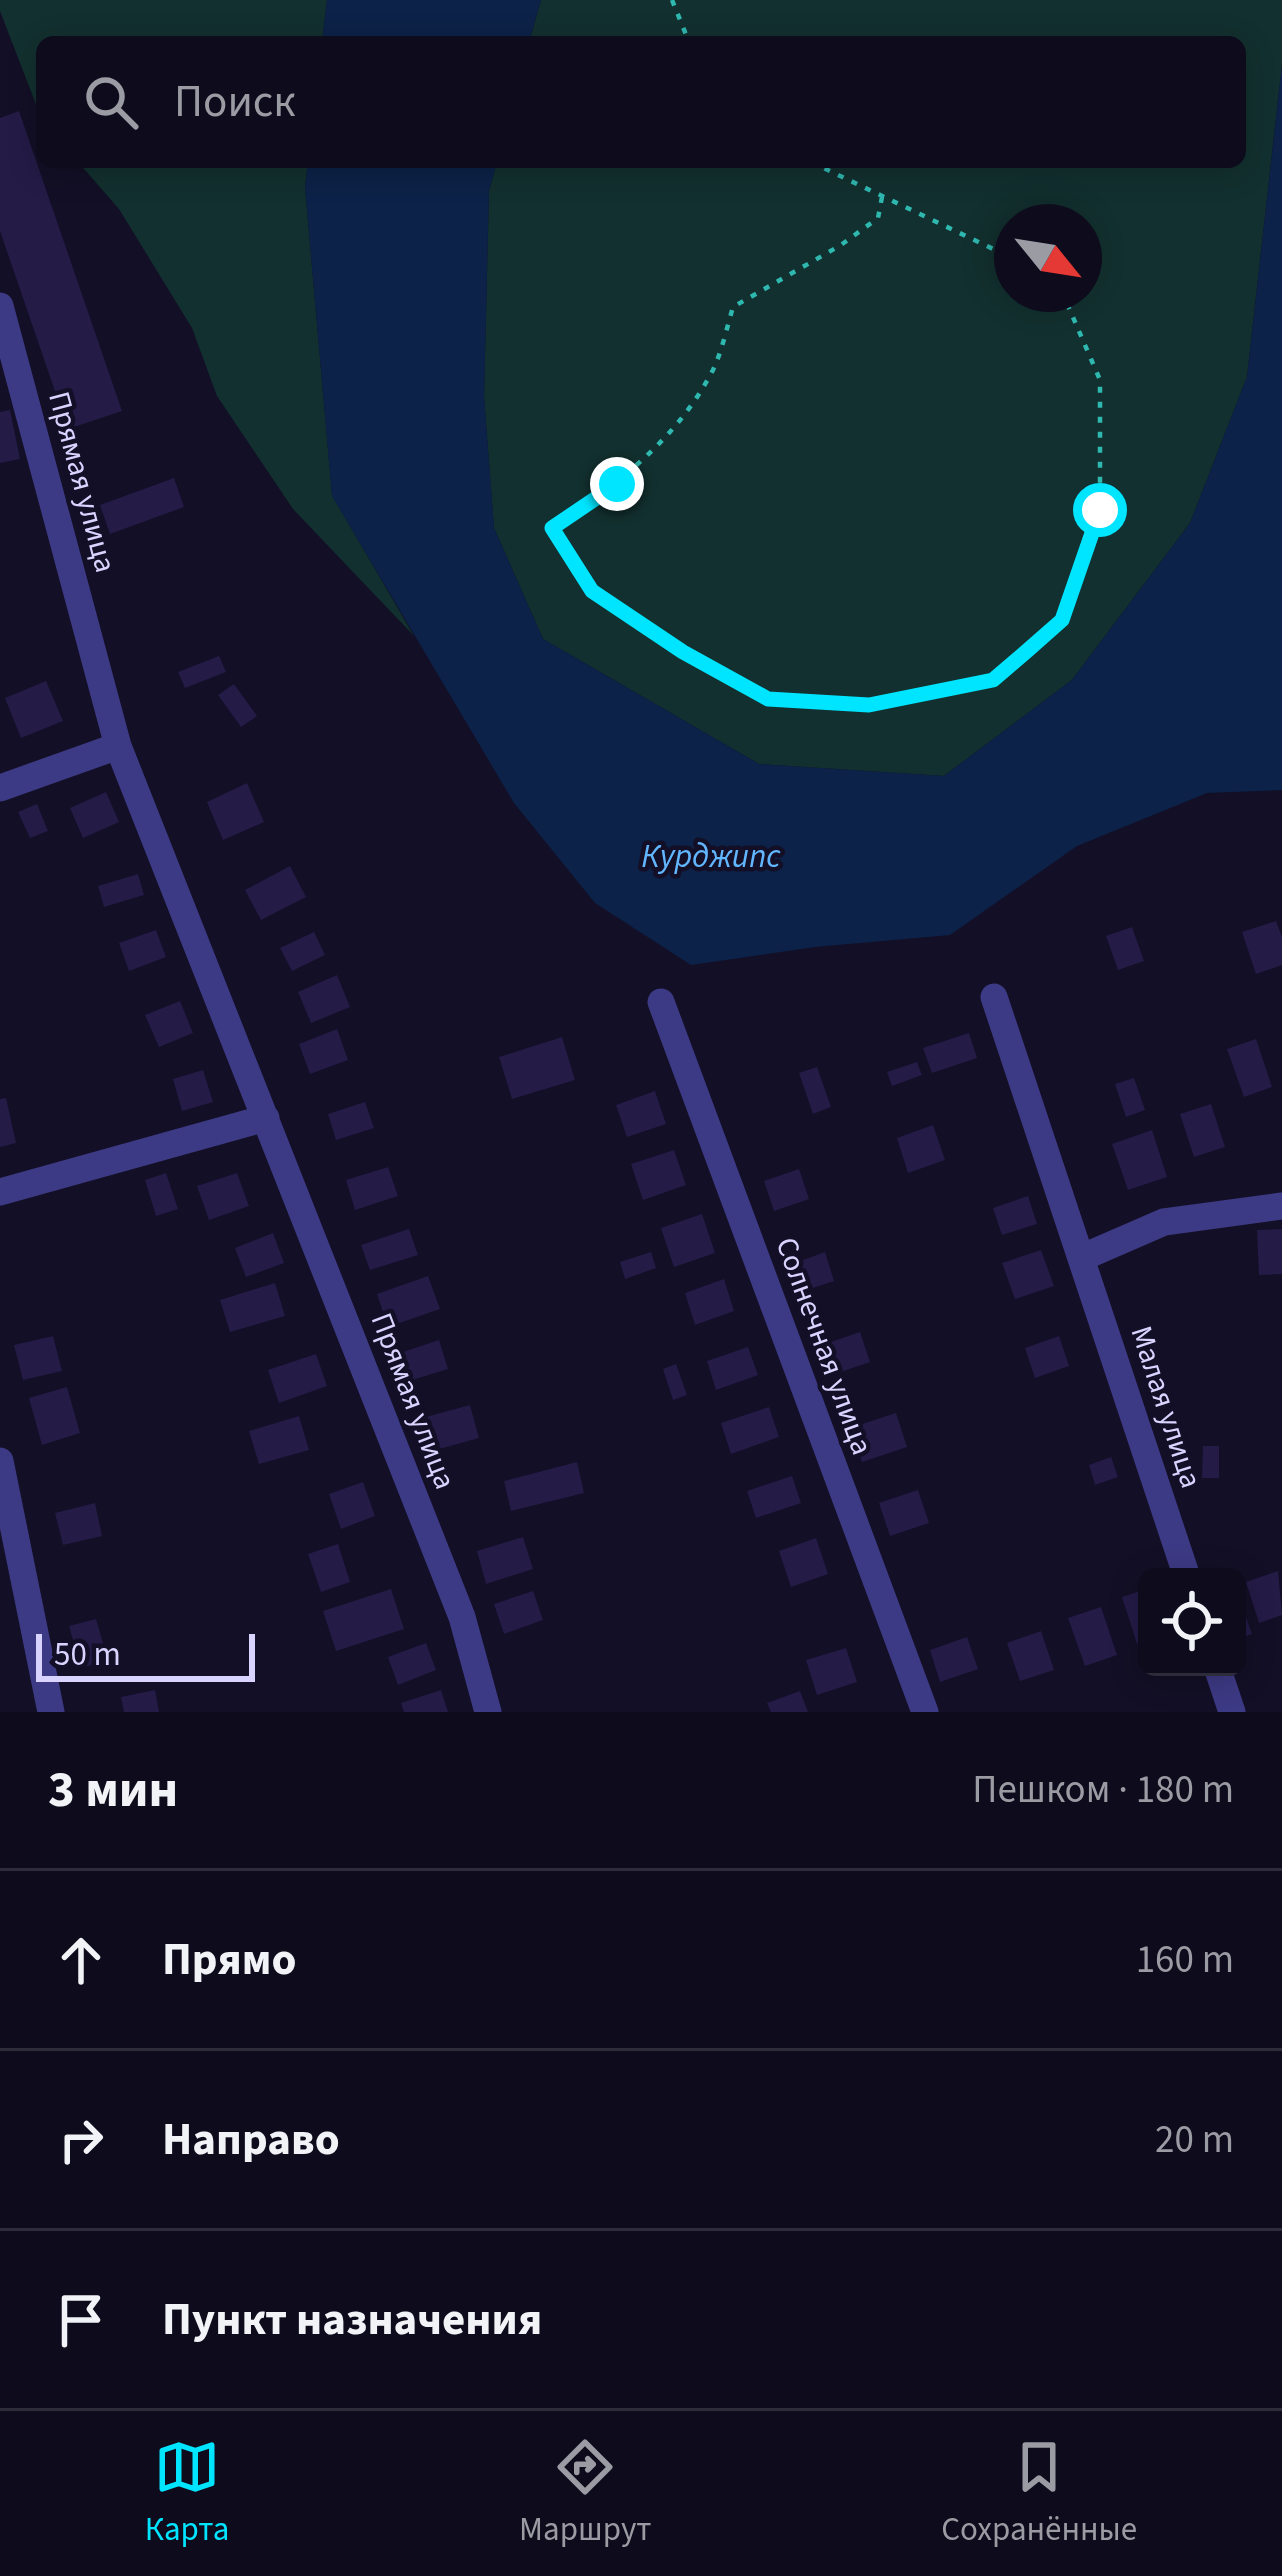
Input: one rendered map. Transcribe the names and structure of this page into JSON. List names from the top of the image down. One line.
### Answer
{"streets":{"street":["Прямая улица","Солнечная улица","Малая улица"]},"water":["Курджипс"],"scale_bar":"50 m","north":"bottom right","page":{"search":"Поиск","scale":"50 m","heading":["3 мин","Пешком · 180 m"],"list":[["Прямо","160 m"],["Направо","20 m"],"Пункт назначения"],"nav":["Карта","Маршрут","Сохранённые"]}}
